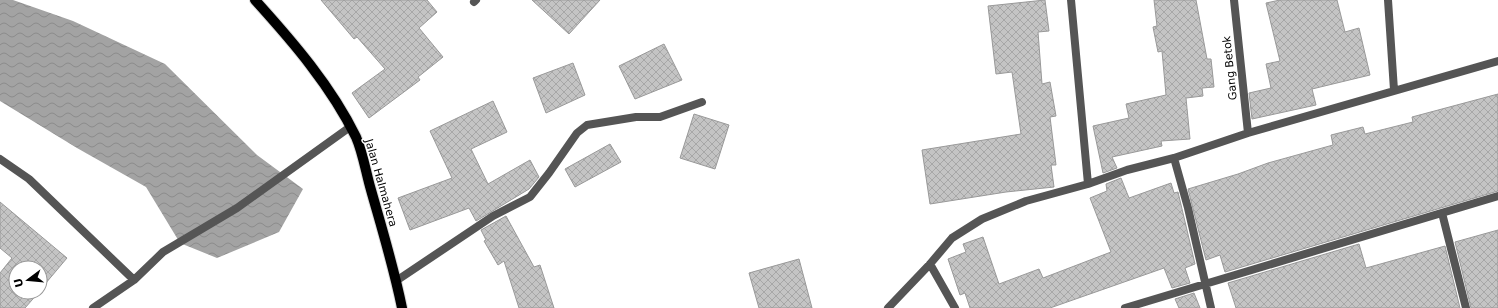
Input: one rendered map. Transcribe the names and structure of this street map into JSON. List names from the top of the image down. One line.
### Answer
{"streets":{"main road":["Jalan Halmahera"],"street":["Gang Betok"]},"north":"left"}
